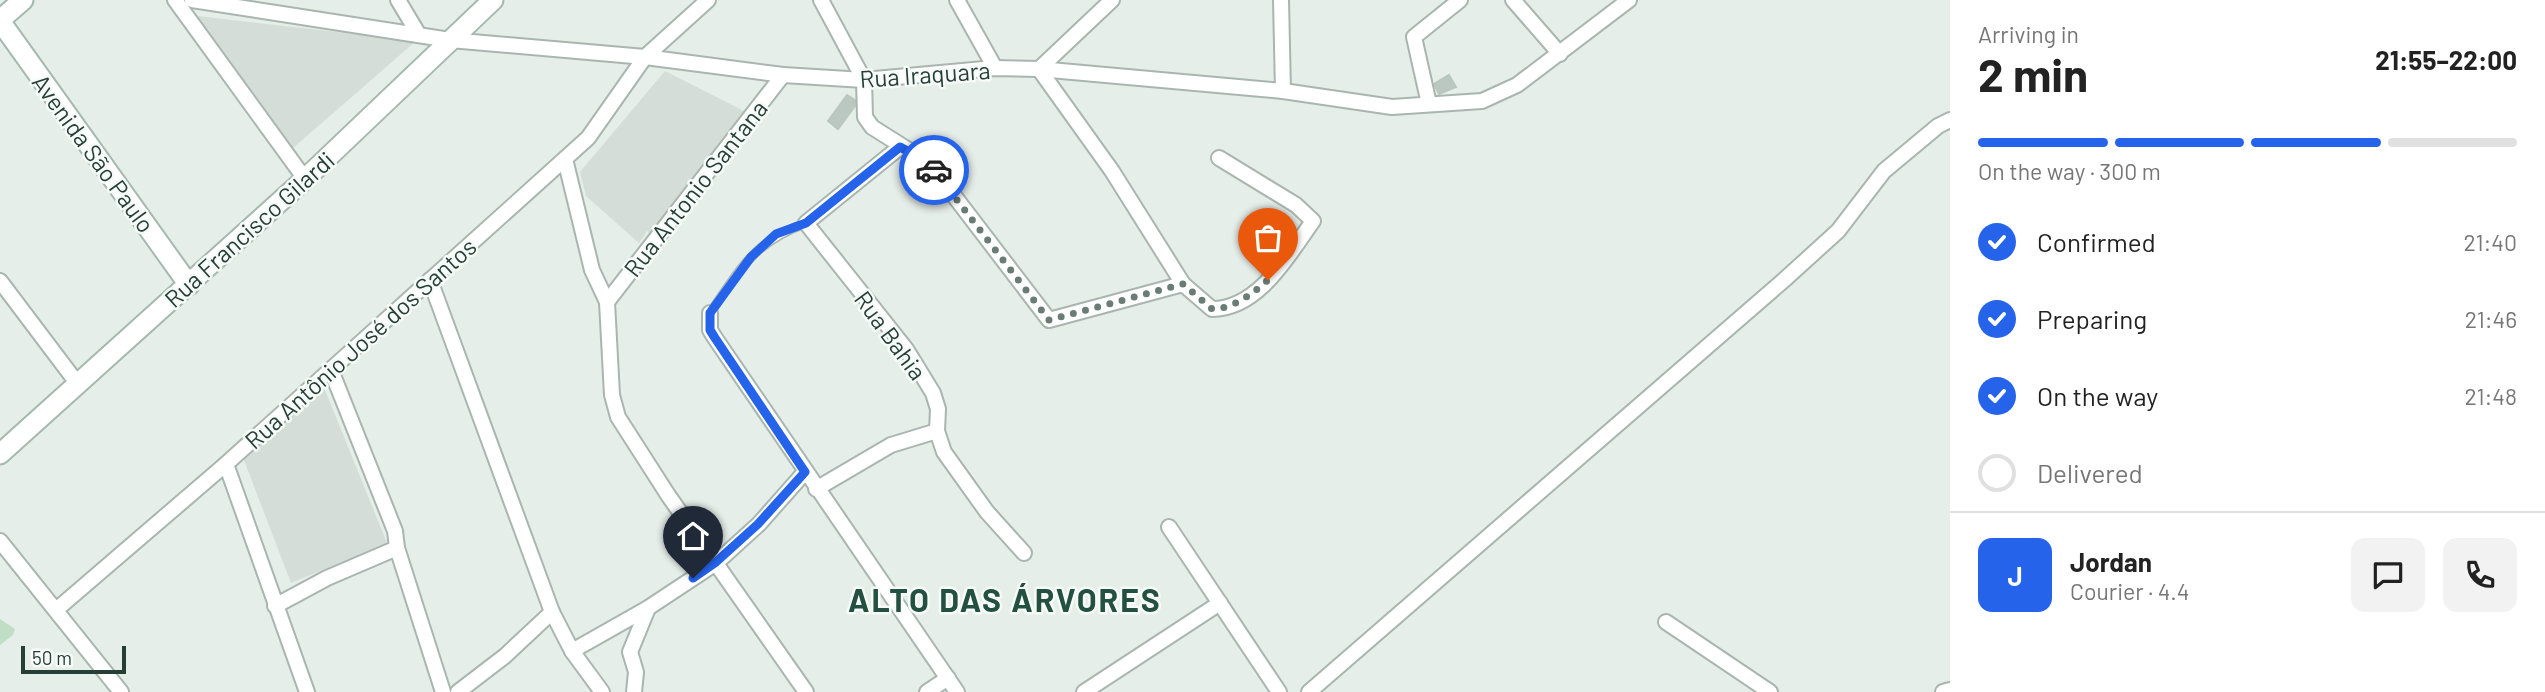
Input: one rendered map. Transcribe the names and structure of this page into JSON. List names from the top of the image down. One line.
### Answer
{"streets":{"street":["Rua Iraquara","Avenida São Paulo","Rua Antonio Santana","Rua Francisco Gilardi","Rua Bahia","Rua Antônio José dos Santos"]},"crossings":[["Rua Iraquara","Rua Antonio Santana"],["Rua Iraquara","Rua Francisco Gilardi"],["Rua Iraquara","Rua Antônio José dos Santos"],["Avenida São Paulo","Rua Francisco Gilardi"]],"districts":["ALTO DAS ÁRVORES"],"scale_bar":"50 m","page":{"heading":["2 min","Arriving in","21:55–22:00"],"panel":["Jordan","Courier · 4.4"],"bar":"On the way · 300 m","list":[["Confirmed","21:40"],["Preparing","21:46"],["On the way","21:48"],"Delivered"],"round":"J","scale":"50 m"}}
